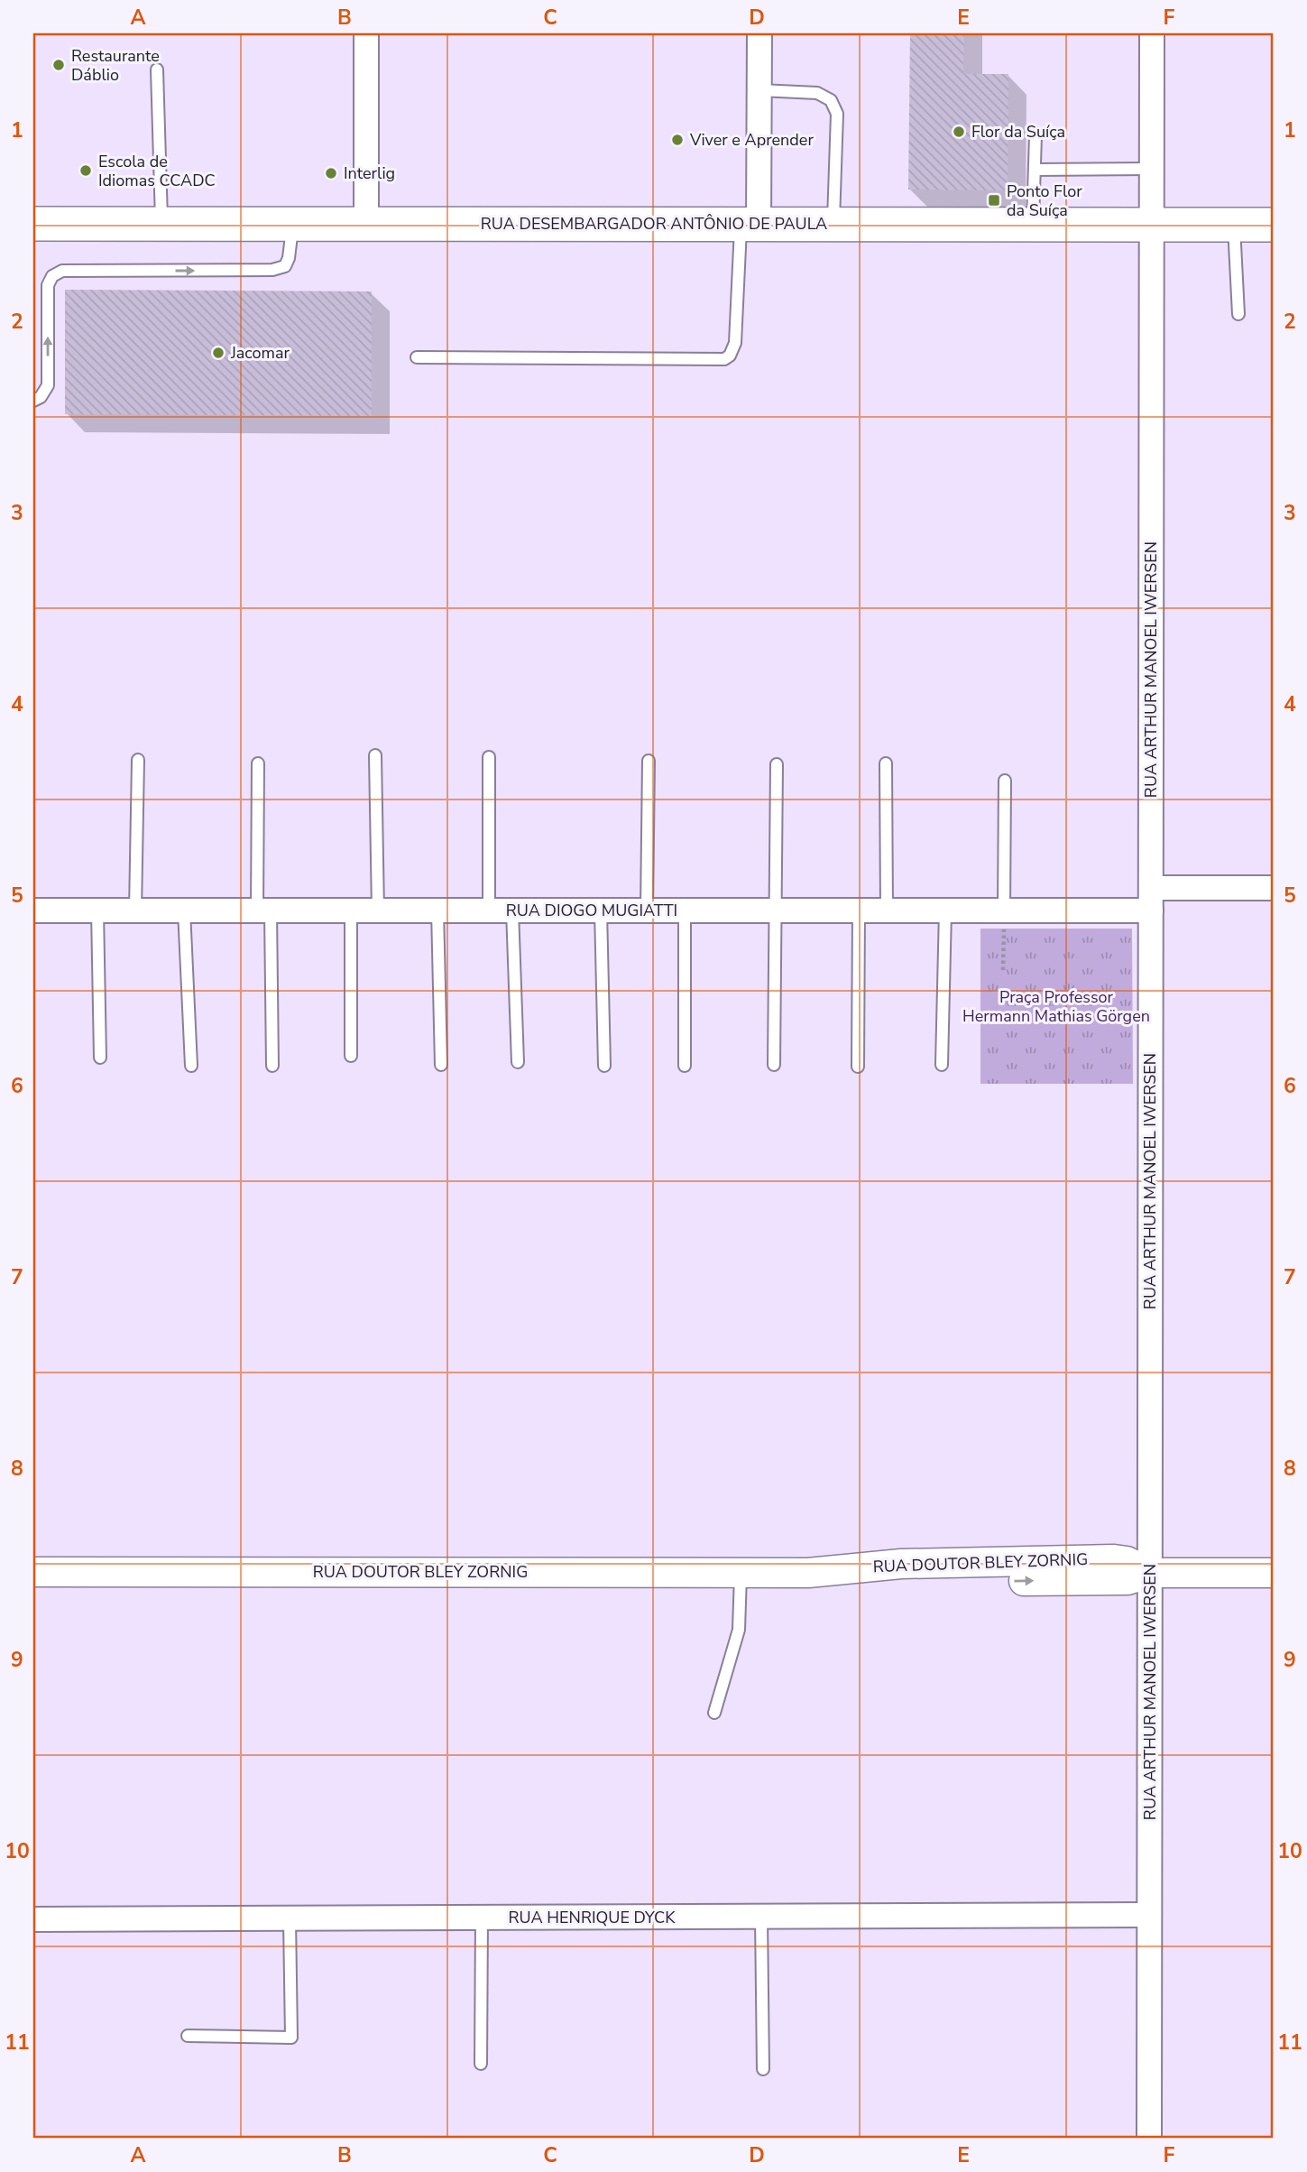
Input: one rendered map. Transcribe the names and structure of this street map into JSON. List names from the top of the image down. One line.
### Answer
{"streets":{"main road":["RUA DESEMBARGADOR ANTÔNIO DE PAULA"],"street":["RUA ARTHUR MANOEL IWERSEN","RUA DIOGO MUGIATTI","RUA DOUTOR BLEY ZORNIG","RUA HENRIQUE DYCK"]},"crossings":[["RUA DESEMBARGADOR ANTÔNIO DE PAULA","RUA ARTHUR MANOEL IWERSEN"],["RUA ARTHUR MANOEL IWERSEN","RUA DIOGO MUGIATTI"],["RUA ARTHUR MANOEL IWERSEN","RUA DOUTOR BLEY ZORNIG"],["RUA ARTHUR MANOEL IWERSEN","RUA HENRIQUE DYCK"]],"parks":["Praça Professor Hermann Mathias Görgen"],"places":{"other":["Restaurante Dáblio","Flor da Suíça","Viver e Aprender","Escola de Idiomas CCADC","Interlig","Jacomar"],"transit":["Ponto Flor da Suíça"]},"grid":{"columns":["A","B","C","D","E","F"],"rows":["1","2","3","4","5","6","7","8","9","10","11"]}}
